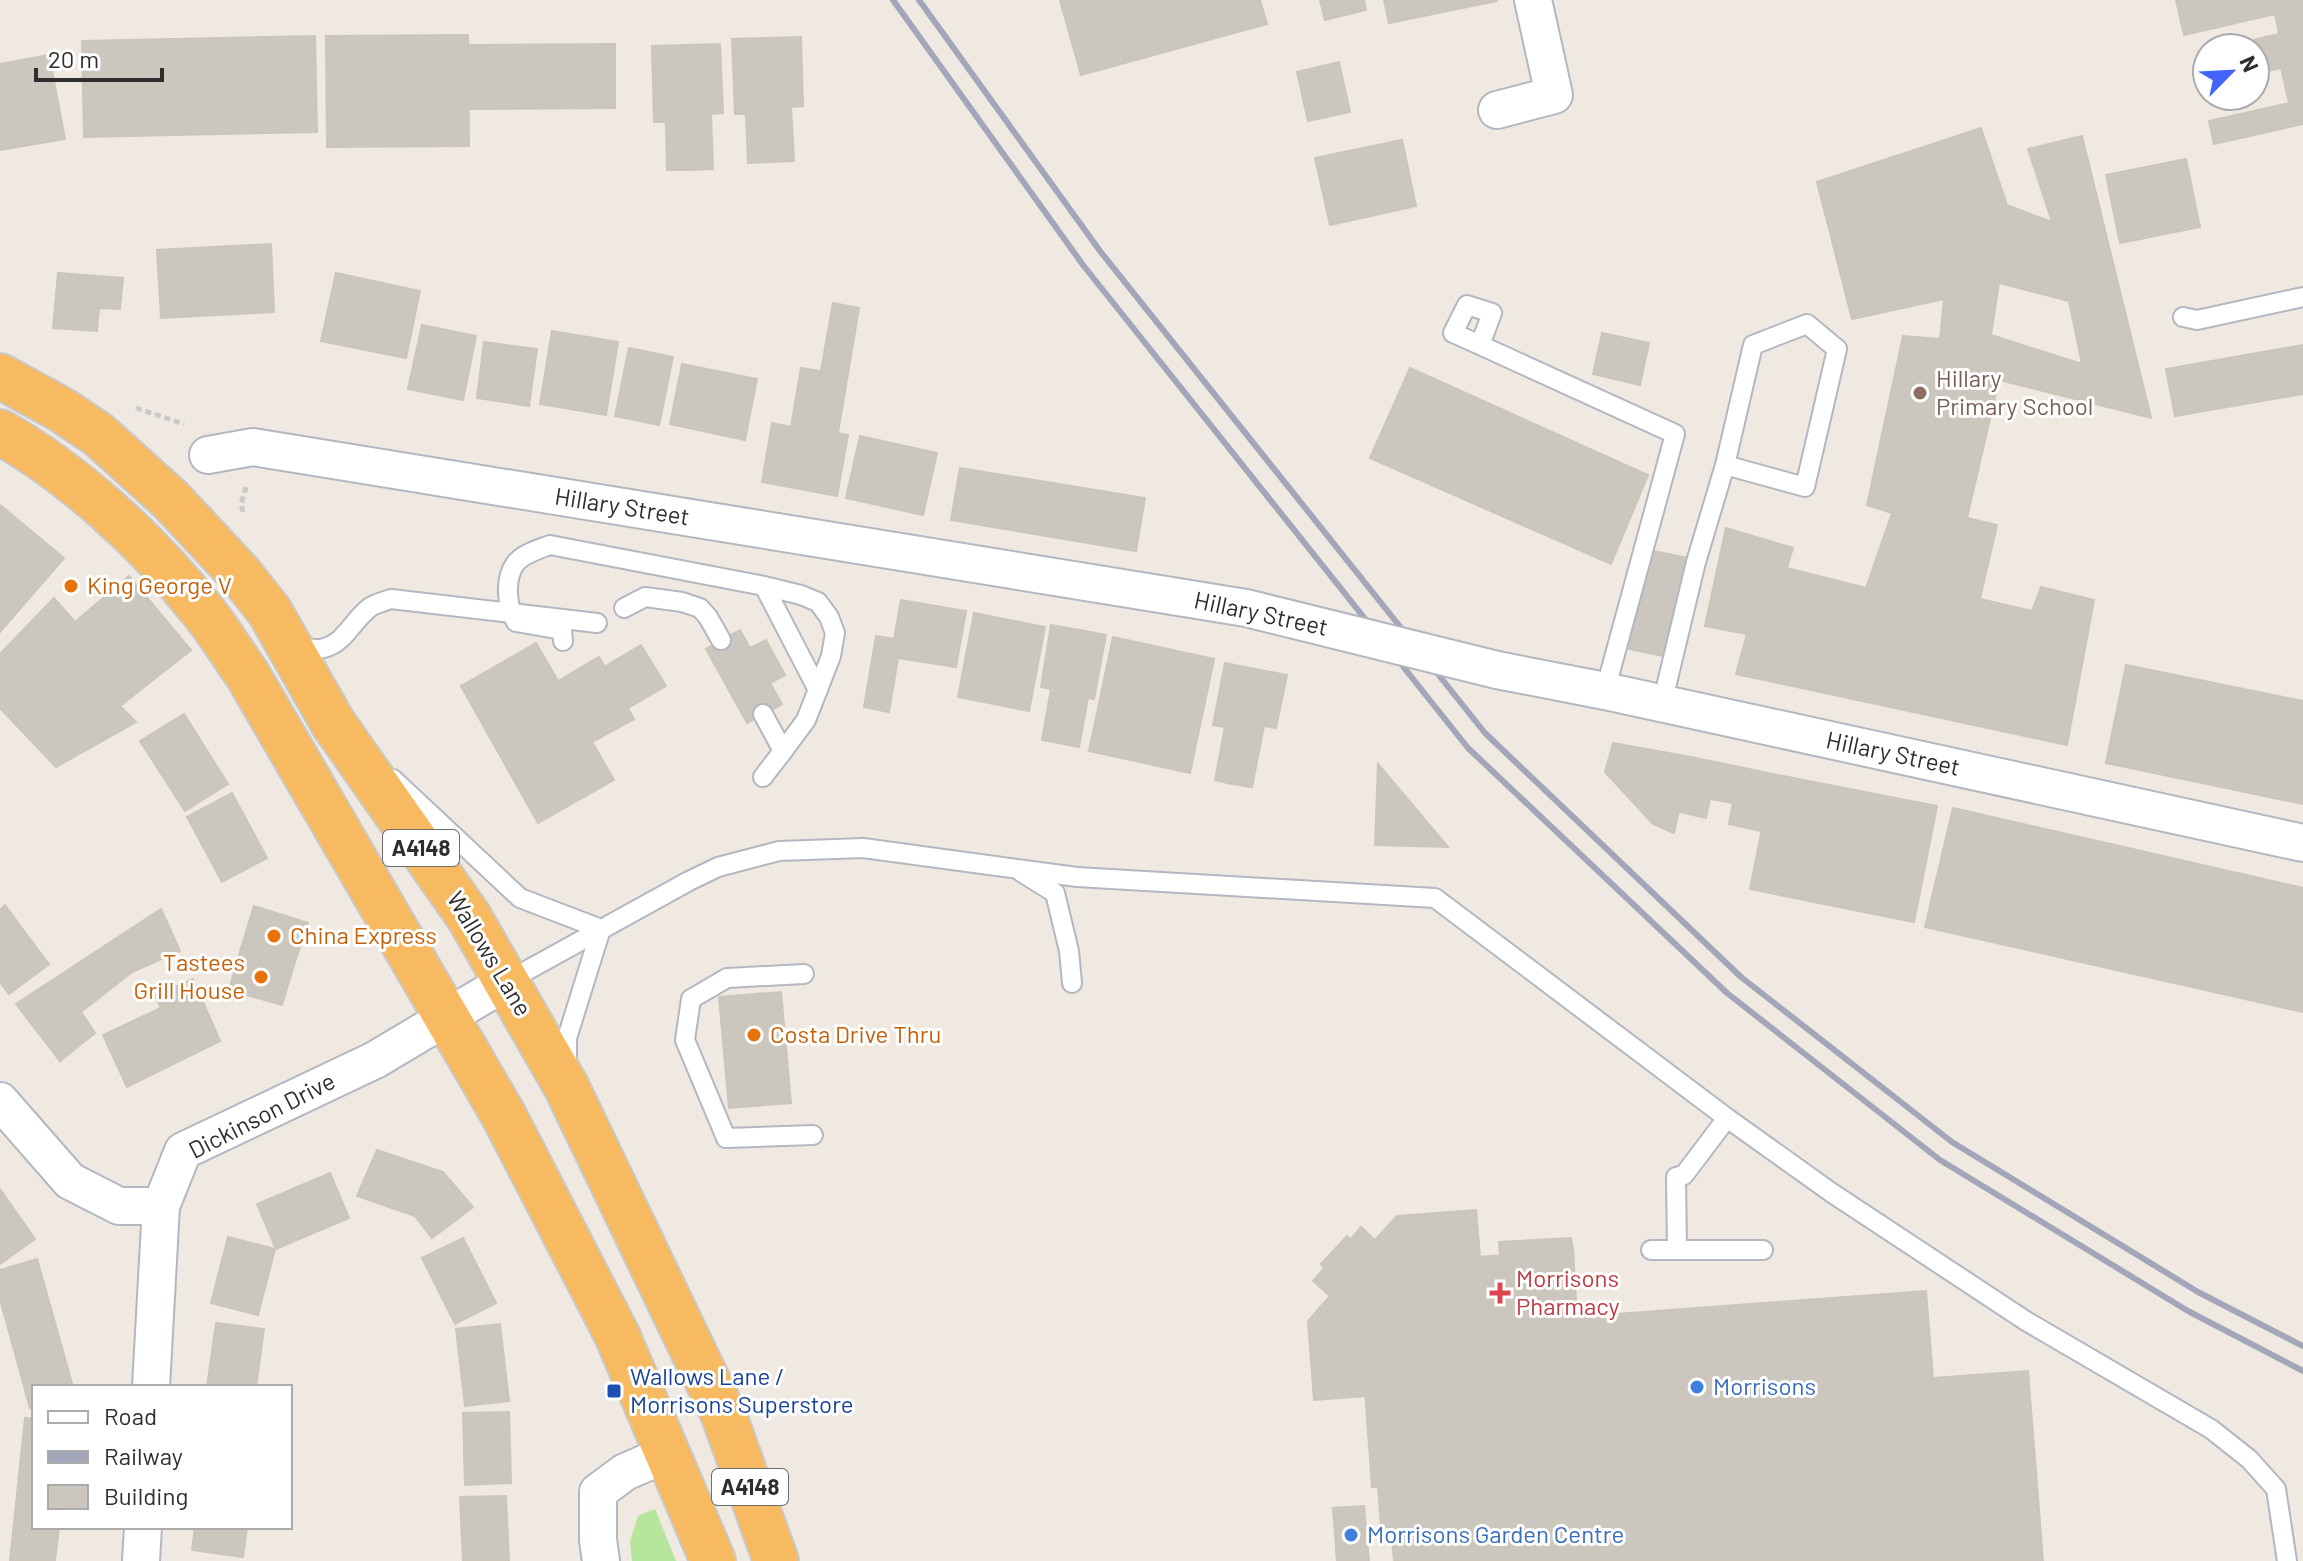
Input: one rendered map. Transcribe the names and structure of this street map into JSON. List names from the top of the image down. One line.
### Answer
{"streets":{"highway":["A4148","Wallows Lane"],"street":["Hillary Street","Dickinson Drive"]},"crossings":[["A4148","Dickinson Drive"],["Wallows Lane","Dickinson Drive"]],"places":{"other":["Hillary Primary School","King George V","China Express","Tastees Grill House","Costa Drive Thru","Morrisons","Morrisons Garden Centre"],"health":["Morrisons Pharmacy"],"transit":["Wallows Lane / Morrisons Superstore"]},"legend":["Road","Railway","Building"],"scale_bar":"20 m","north":"top right"}
